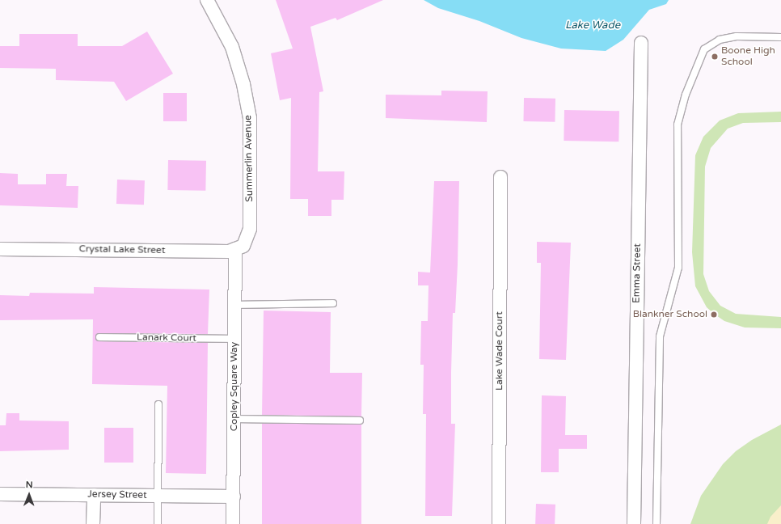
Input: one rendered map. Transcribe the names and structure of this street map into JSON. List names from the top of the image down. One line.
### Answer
{"streets":{"street":["Summerlin Avenue","Crystal Lake Street","Emma Street","Lake Wade Court","Copley Square Way","Jersey Street"],"lane":["Lanark Court"]},"crossings":[["Summerlin Avenue","Crystal Lake Street"],["Summerlin Avenue","Copley Square Way"],["Crystal Lake Street","Copley Square Way"],["Lanark Court","Copley Square Way"],["Copley Square Way","Jersey Street"]],"water":["Lake Wade"],"places":["Boone High School","Blankner School"],"north":"top"}
